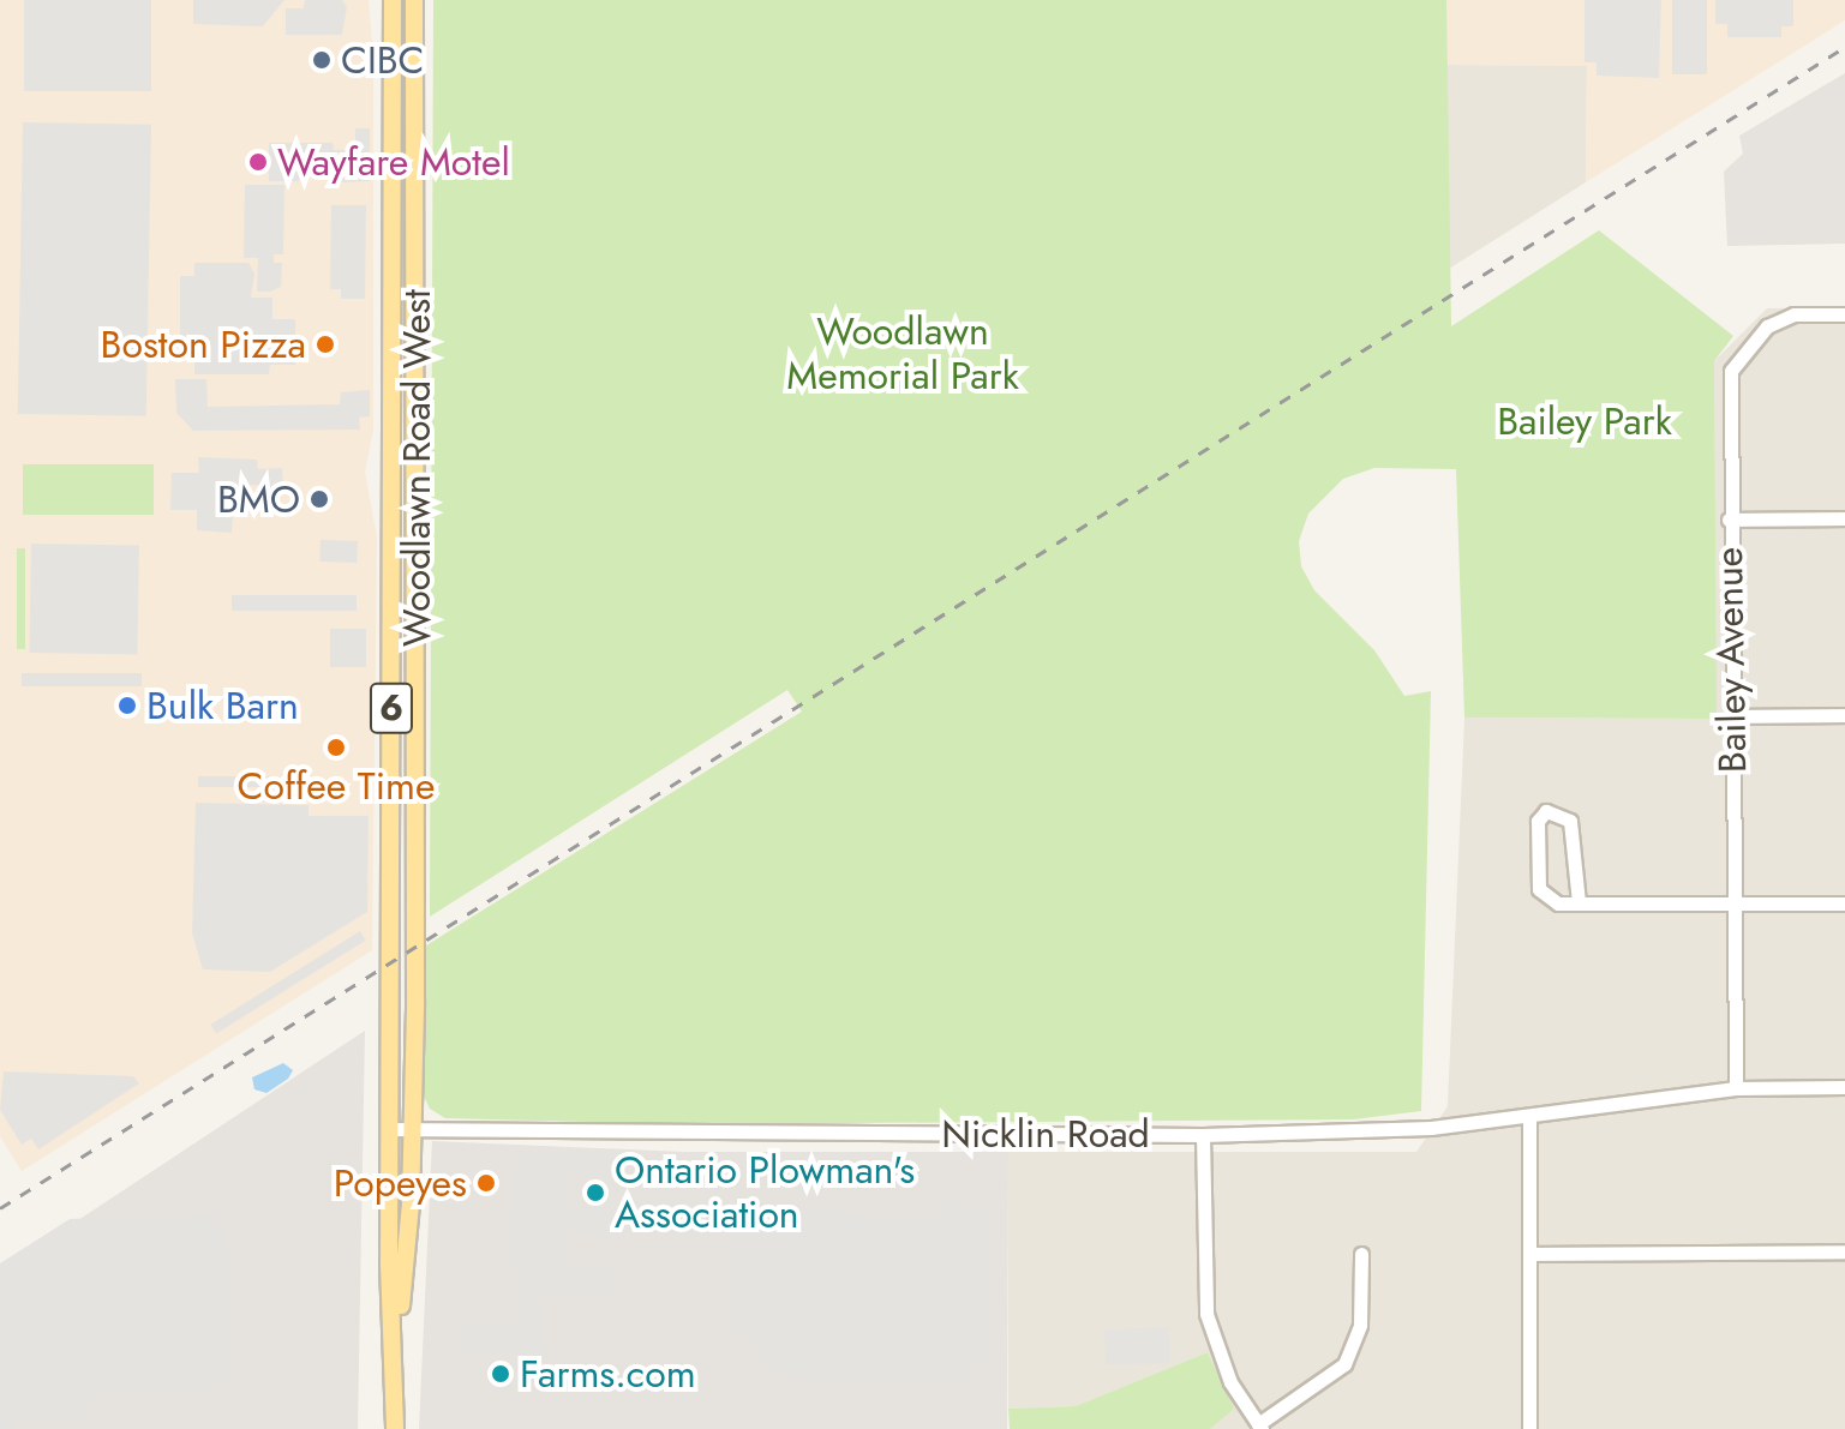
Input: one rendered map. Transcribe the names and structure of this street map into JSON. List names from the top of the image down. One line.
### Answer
{"streets":{"main road":["Woodlawn Road West","6"],"street":["Bailey Avenue","Nicklin Road"]},"crossings":[["Woodlawn Road West","Nicklin Road"],["Bailey Avenue","Nicklin Road"]],"parks":["Woodlawn Memorial Park","Bailey Park"],"places":["CIBC","Wayfare Motel","Boston Pizza","BMO","Bulk Barn","Coffee Time","Popeyes","Ontario Plowman's Association","Farms.com"]}
